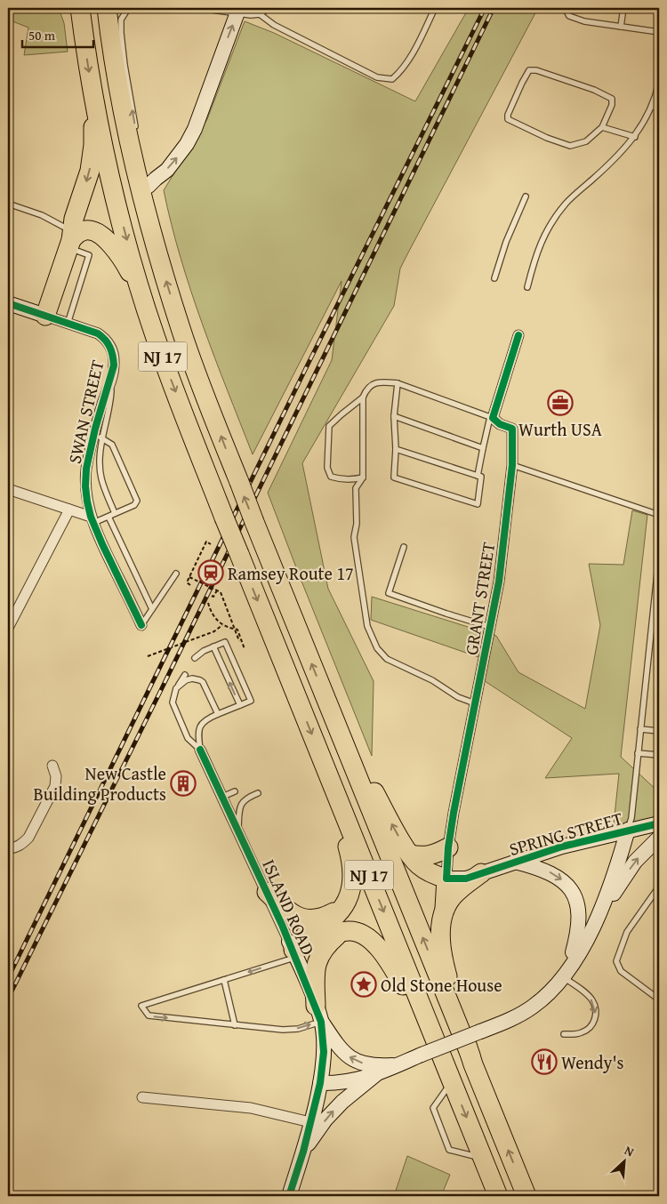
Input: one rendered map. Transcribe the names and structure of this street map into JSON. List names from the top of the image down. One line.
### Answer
{"streets":{"highway":["NJ 17"],"street":["SWAN STREET","GRANT STREET","SPRING STREET","ISLAND ROAD"]},"crossings":[["GRANT STREET","SPRING STREET"],["SPRING STREET","ISLAND ROAD"]],"places":{"office":["Wurth USA"],"station":["Ramsey Route 17"],"building":["New Castle Building Products"],"place":["Old Stone House"],"restaurant":["Wendy's"]},"scale_bar":"50 m","north":"top right"}
